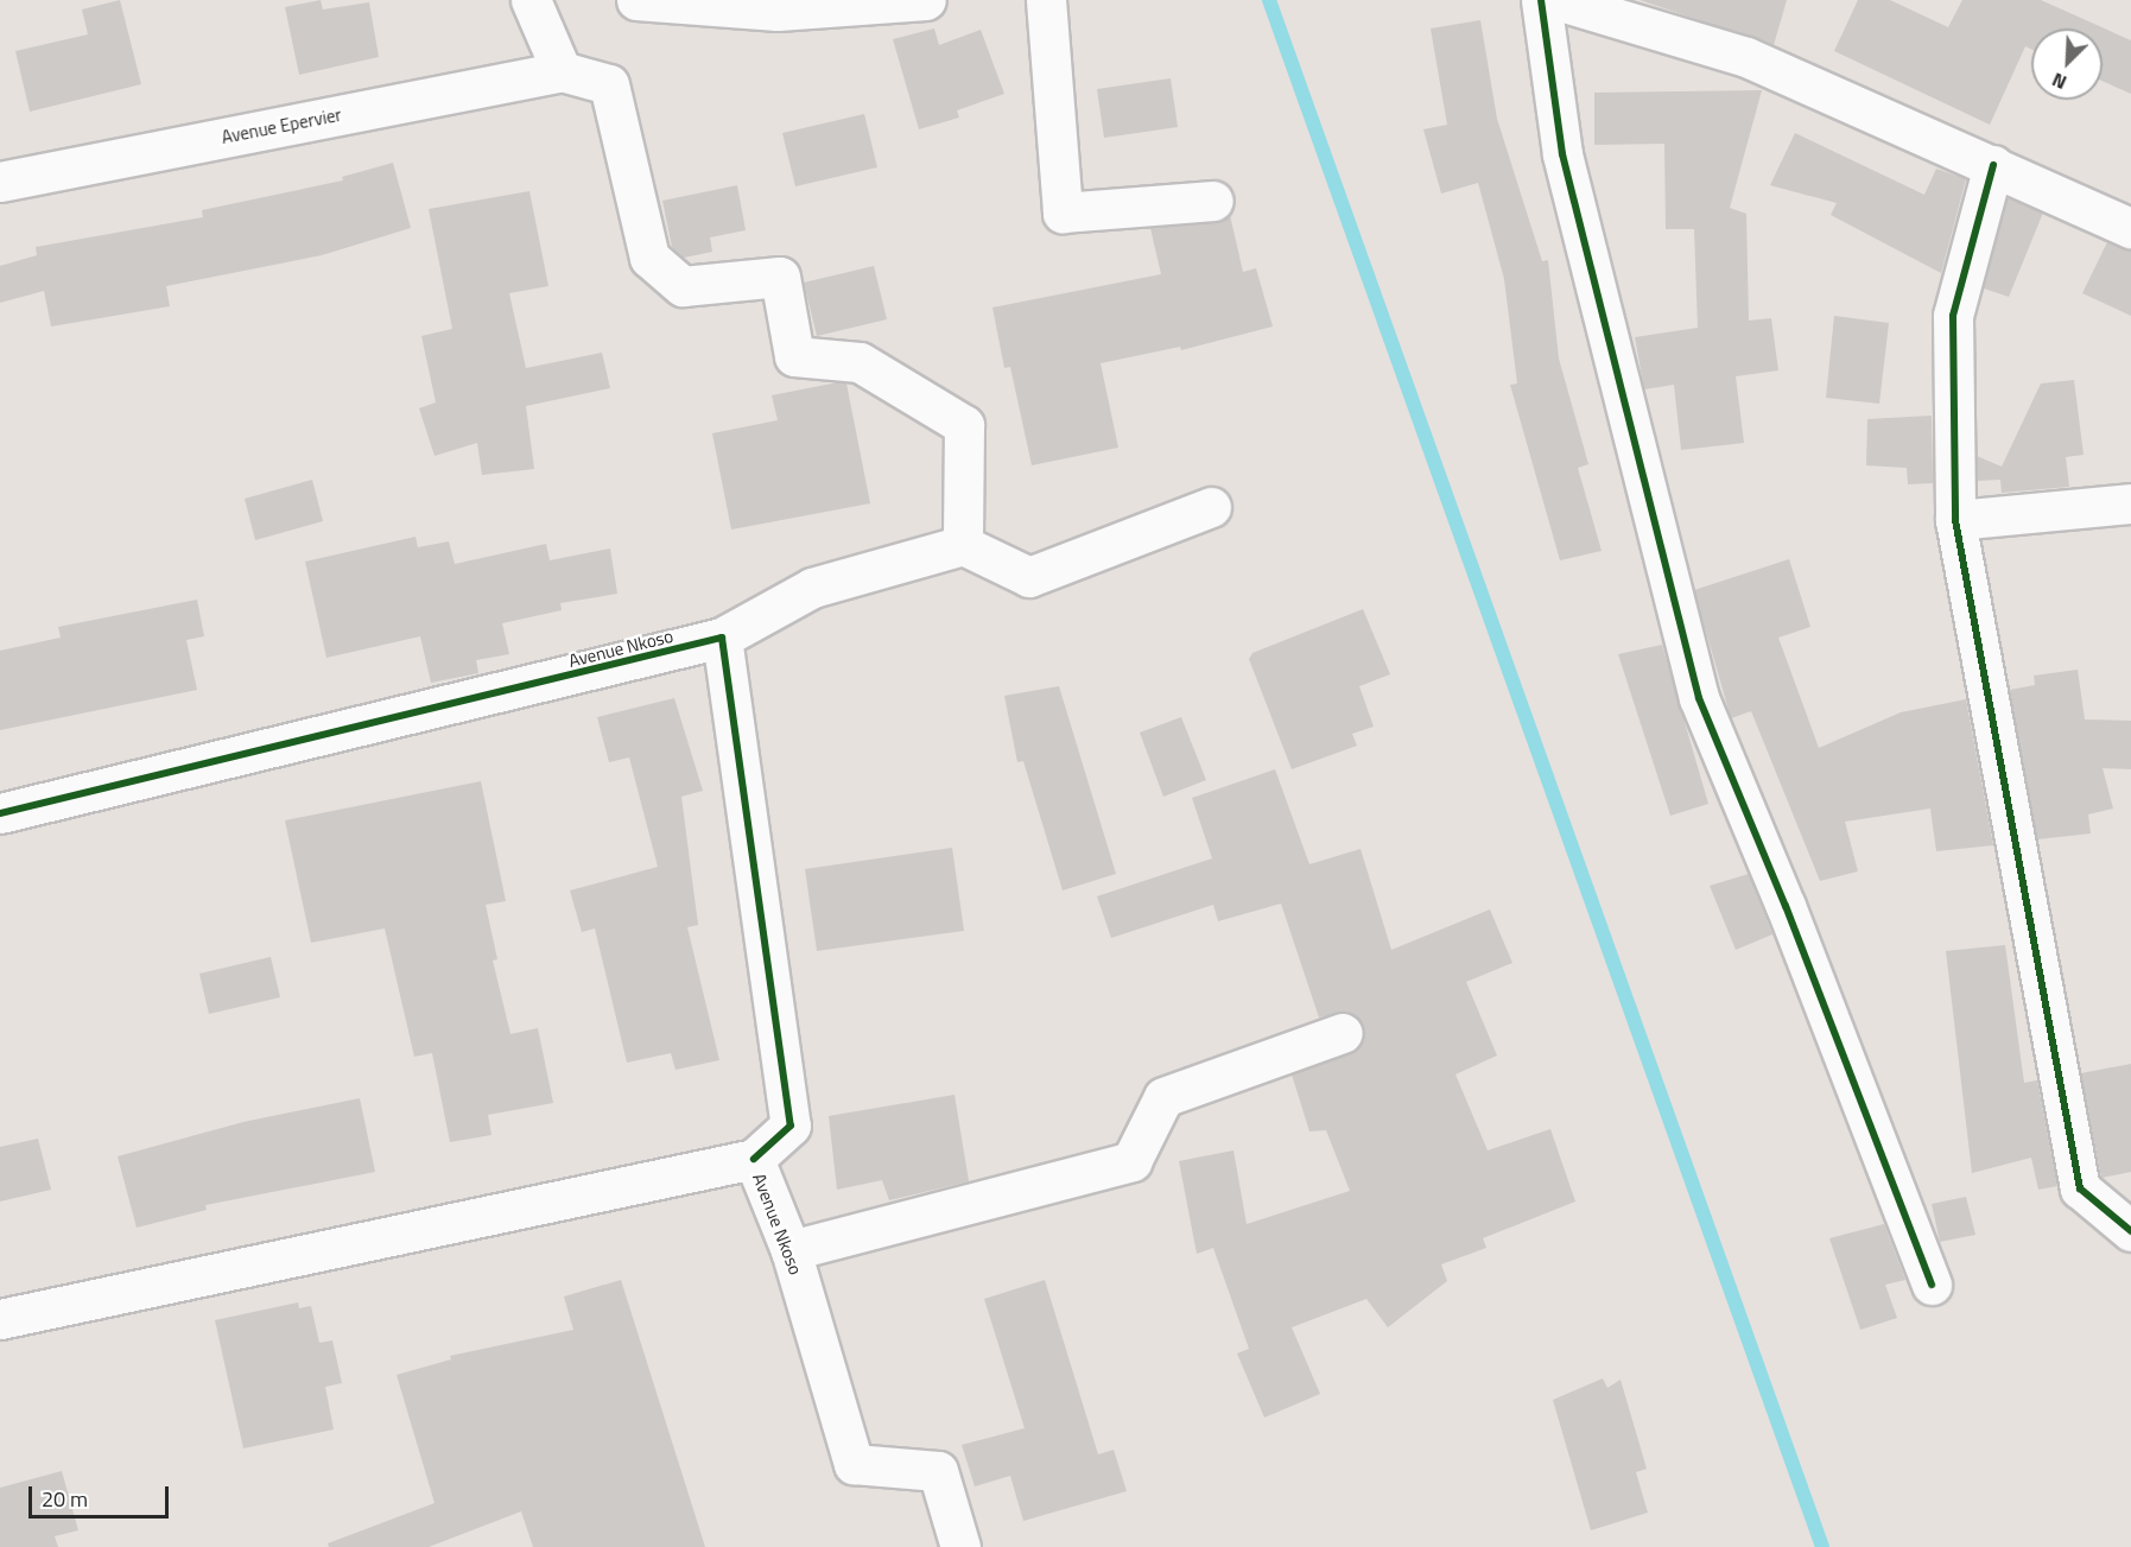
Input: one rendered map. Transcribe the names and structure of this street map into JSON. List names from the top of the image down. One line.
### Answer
{"streets":{"street":["Avenue Epervier","Avenue Nkoso"]},"scale_bar":"20 m","north":"bottom left"}
